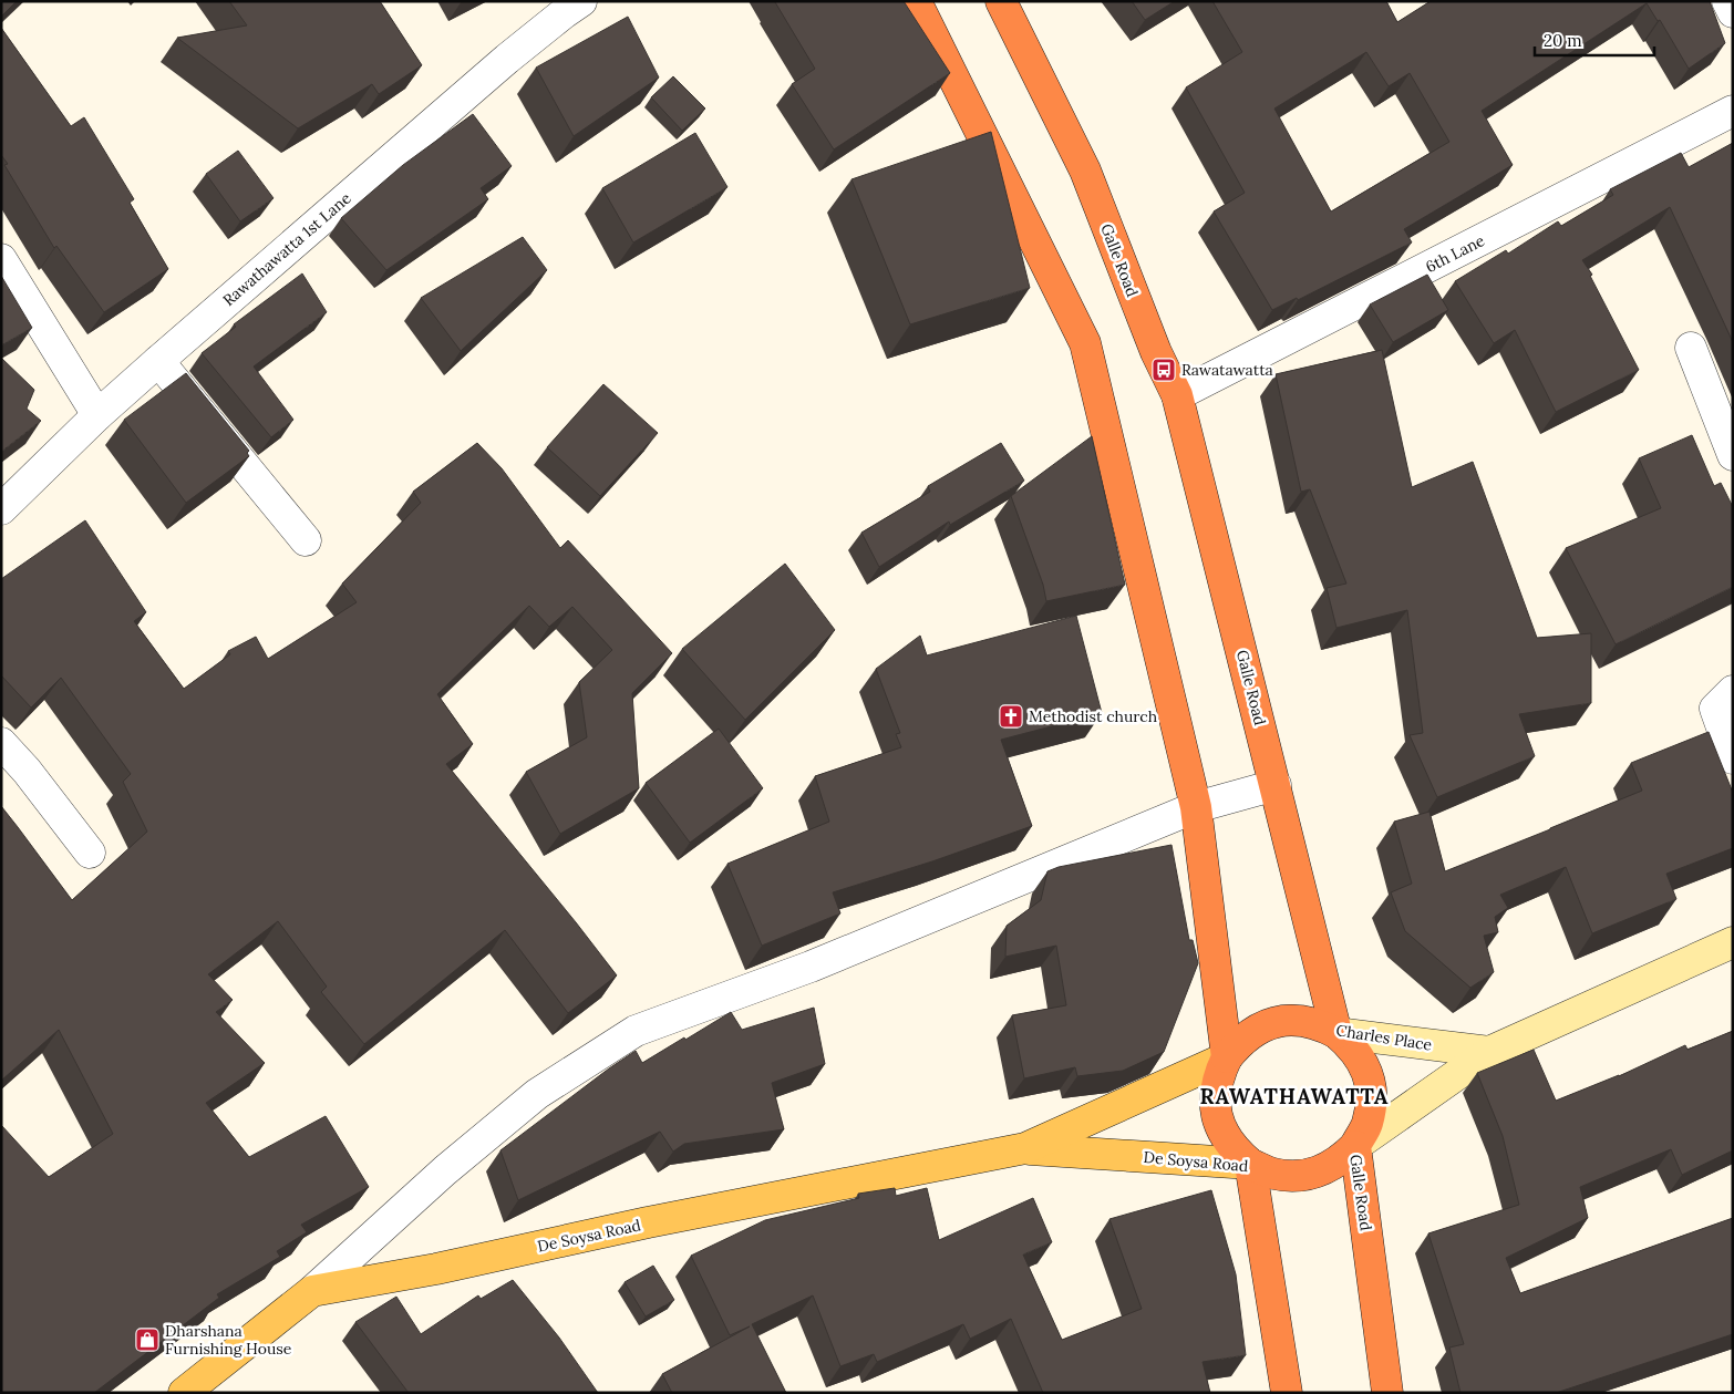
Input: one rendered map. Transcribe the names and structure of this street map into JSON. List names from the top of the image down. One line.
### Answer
{"streets":{"highway":["Galle Road","Charles Place","De Soysa Road"],"street":["Rawathawatta 1st Lane","6th Lane"]},"crossings":[["6th Lane","Galle Road"],["Galle Road","Charles Place"],["Galle Road","De Soysa Road"],["Charles Place","De Soysa Road"]],"districts":["RAWATHAWATTA"],"places":{"bus stop":["Rawatawatta"],"church":["Methodist church"],"shop":["Dharshana Furnishing House"]},"scale_bar":"20 m"}
